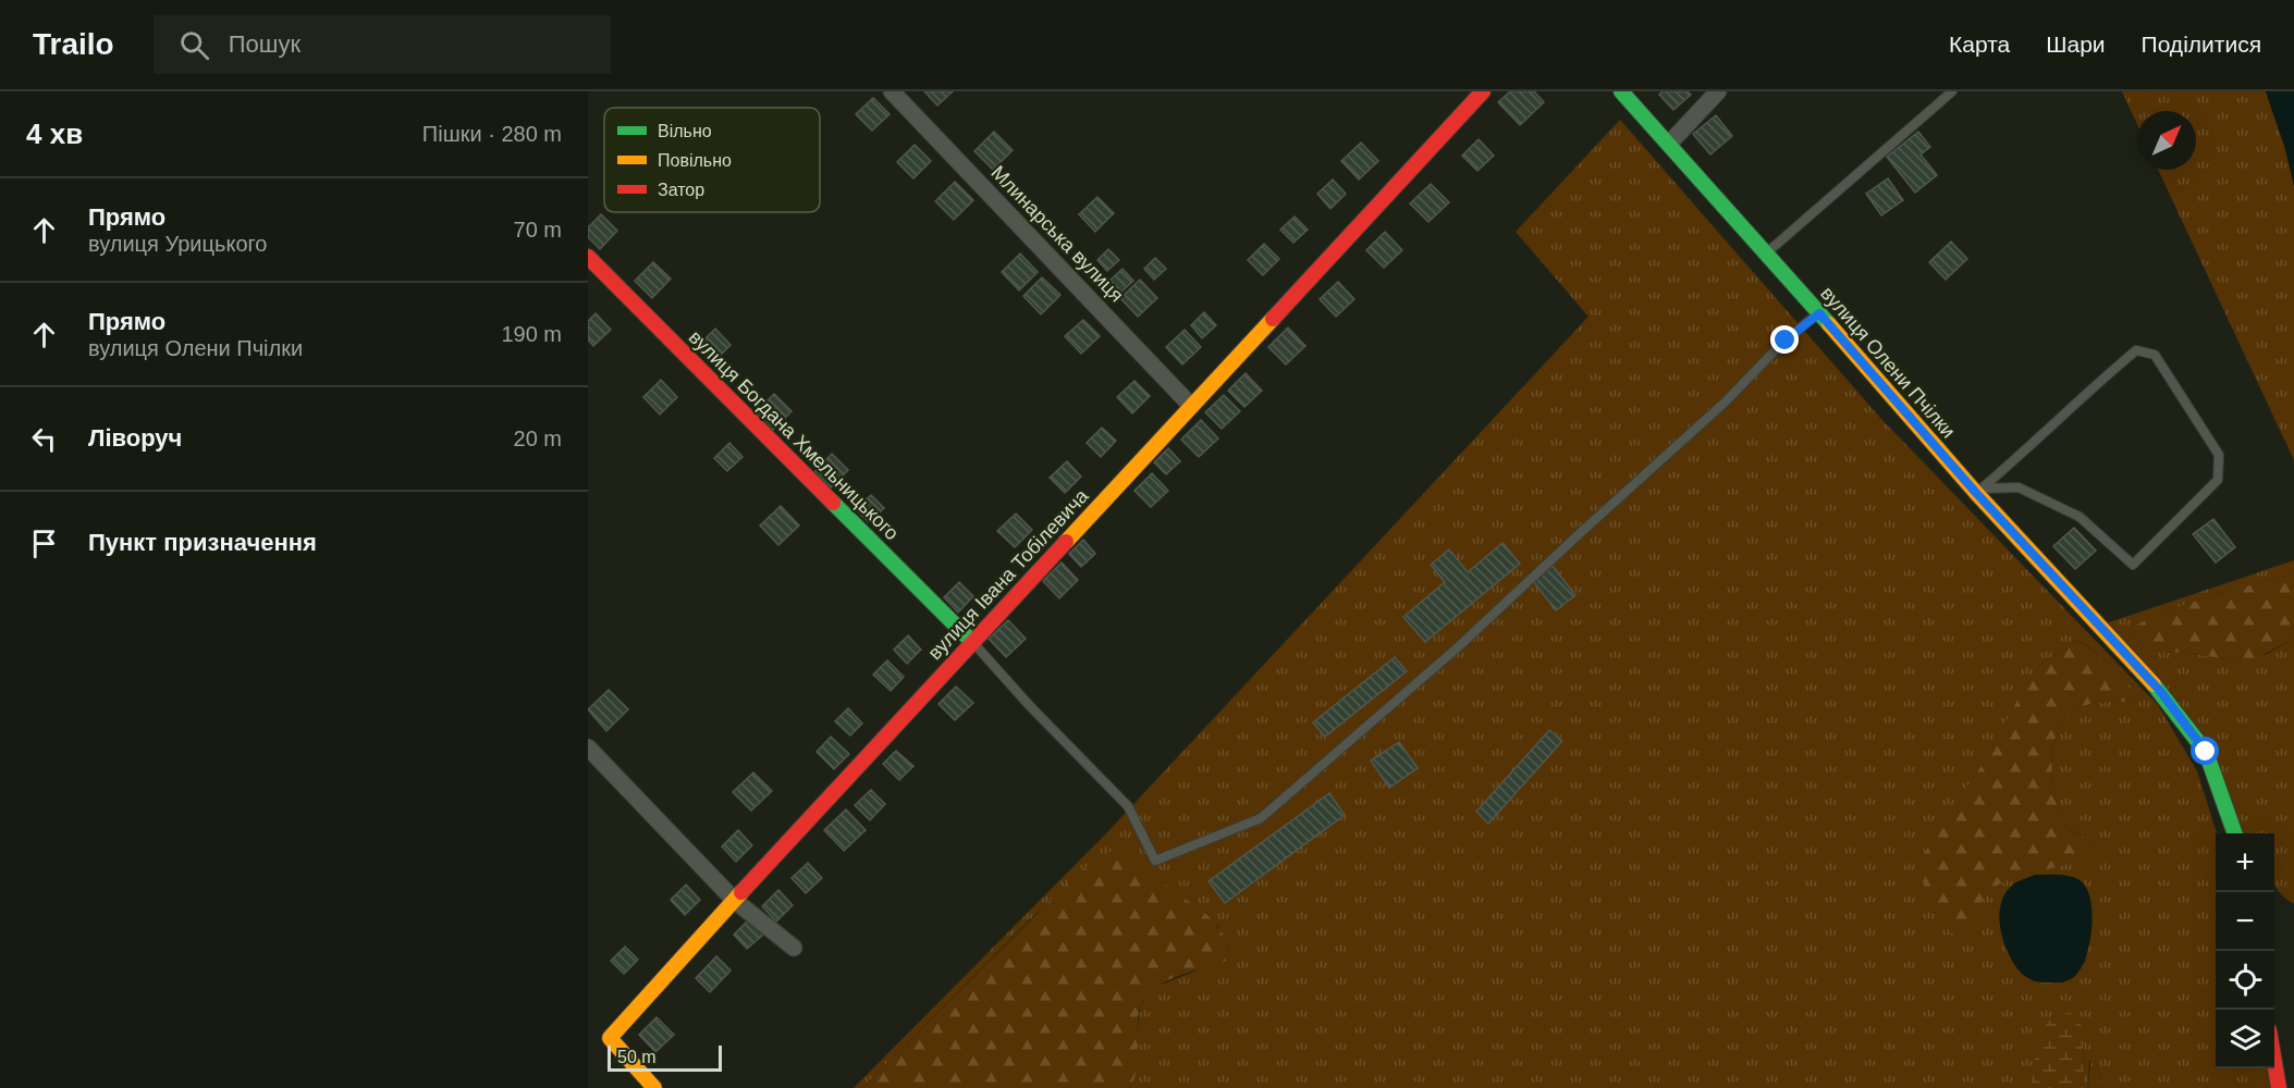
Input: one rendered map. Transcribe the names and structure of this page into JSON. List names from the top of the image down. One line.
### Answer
{"streets":{"street":["Млинарська вулиця","вулиця Олени Пчілки","вулиця Богдана Хмельницького","вулиця Івана Тобілевича"]},"crossings":[["Млинарська вулиця","вулиця Івана Тобілевича"],["вулиця Богдана Хмельницького","вулиця Івана Тобілевича"]],"legend":["Вільно","Повільно","Затор"],"scale_bar":"50 m","north":"top right","page":{"header":"Trailo","search":"Пошук","nav":["Карта","Шари","Поділитися"],"heading":["4 хв","Пішки · 280 m"],"list":[["Прямо","вулиця Урицького","70 m"],["Прямо","вулиця Олени Пчілки","190 m"],["Ліворуч","20 m"],"Пункт призначення"],"map_buttons":["+","−"],"scale":"50 m"}}
